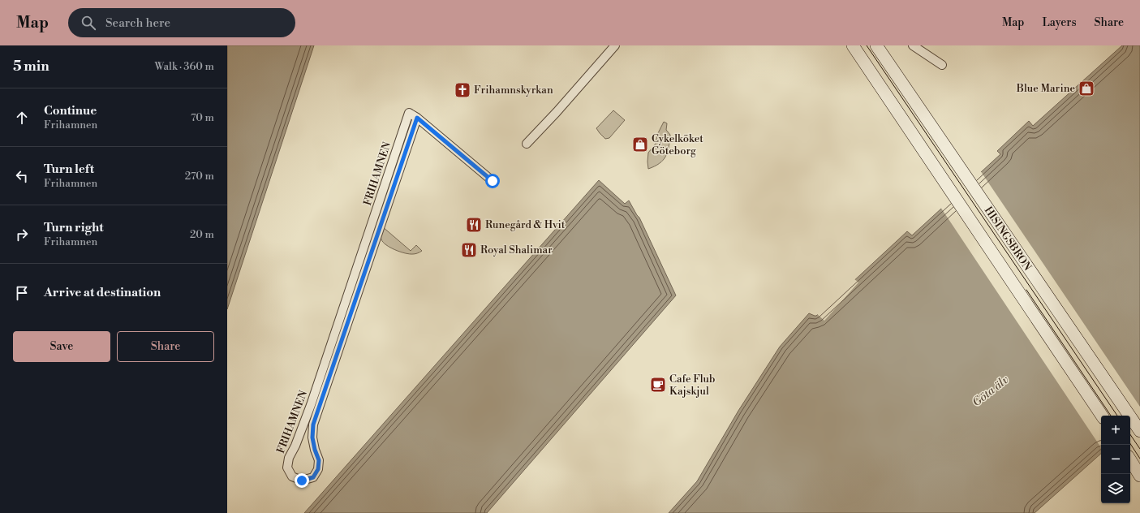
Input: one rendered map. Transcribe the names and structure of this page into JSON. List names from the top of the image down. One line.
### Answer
{"streets":{"main road":["HISINGSBRON"],"street":["FRIHAMNEN"]},"water":["Göta älv"],"places":{"shop":["Blue Marine","Cykelköket Göteborg"],"church":["Frihamnskyrkan"],"restaurant":["Runegård & Hvit","Royal Shalimar"],"cafe":["Cafe Flub Kajskjul"]},"page":{"header":"Map","search":"Search here","nav":["Map","Layers","Share"],"heading":["5 min","Walk · 360 m"],"list":[["Continue","Frihamnen","70 m"],["Turn left","Frihamnen","270 m"],["Turn right","Frihamnen","20 m"],"Arrive at destination"],"buttons":["Save","Share"],"map_buttons":["+","−"]}}
